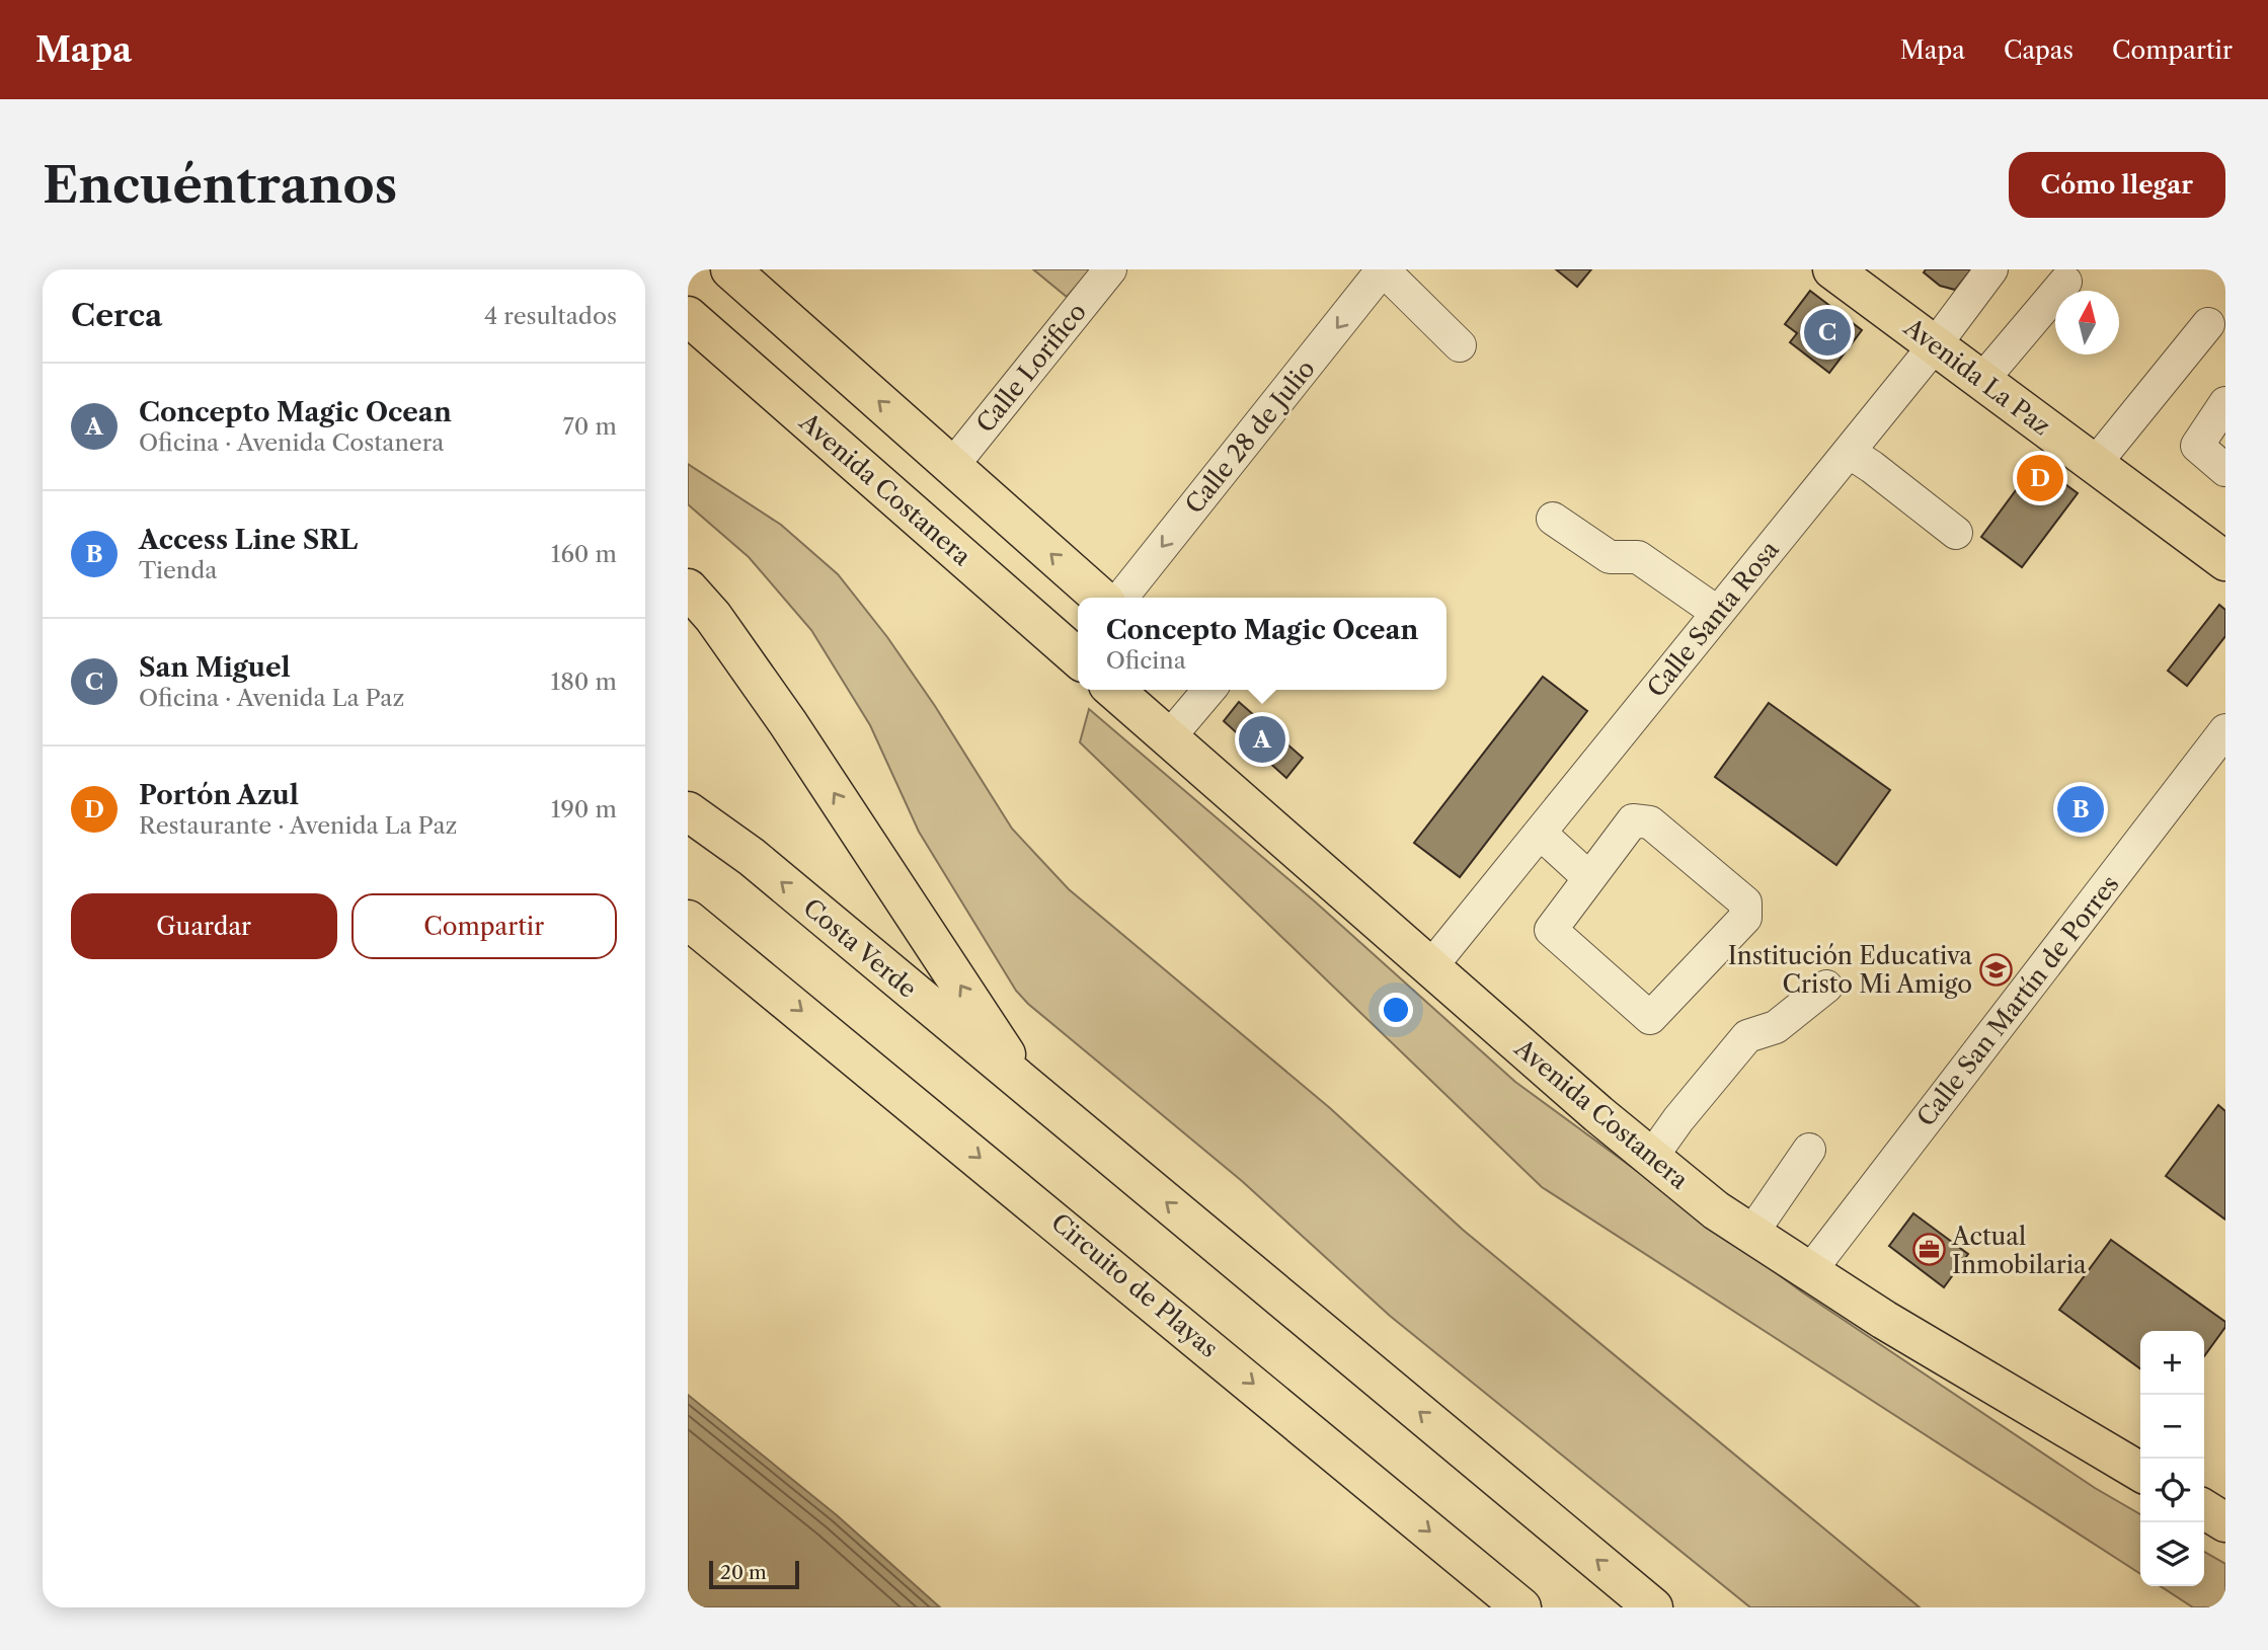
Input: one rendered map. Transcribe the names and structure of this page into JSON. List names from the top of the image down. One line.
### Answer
{"streets":{"main road":["Avenida La Paz","Avenida Costanera","Costa Verde","Circuito de Playas"],"street":["Calle Lorifico","Calle 28 de Julio","Calle Santa Rosa","Calle San Martín de Porres"]},"crossings":[["Avenida La Paz","Calle Santa Rosa"],["Avenida Costanera","Calle Santa Rosa"],["Avenida Costanera","Calle San Martín de Porres"]],"one_way":["Calle 28 de Julio"],"places":{"school or university":["Institución Educativa Cristo Mi Amigo"],"office":["Actual Inmobilaria"]},"scale_bar":"20 m","north":"top","page":{"header":"Mapa","nav":["Mapa","Capas","Compartir"],"buttons":["Cómo llegar",["Guardar","Compartir"]],"title":"Encuéntranos","heading":["Cerca","4 resultados"],"pins":["C","D","A","B"],"list":[{"mark":"A","name":"Concepto Magic Ocean","note":"Oficina · Avenida Costanera","value":"70 m"},{"mark":"B","name":"Access Line SRL","note":"Tienda","value":"160 m"},{"mark":"C","name":"San Miguel","note":"Oficina · Avenida La Paz","value":"180 m"},{"mark":"D","name":"Portón Azul","note":"Restaurante · Avenida La Paz","value":"190 m"}],"popup":["Concepto Magic Ocean","Oficina"],"map_buttons":["+","−"],"scale":"20 m"}}
